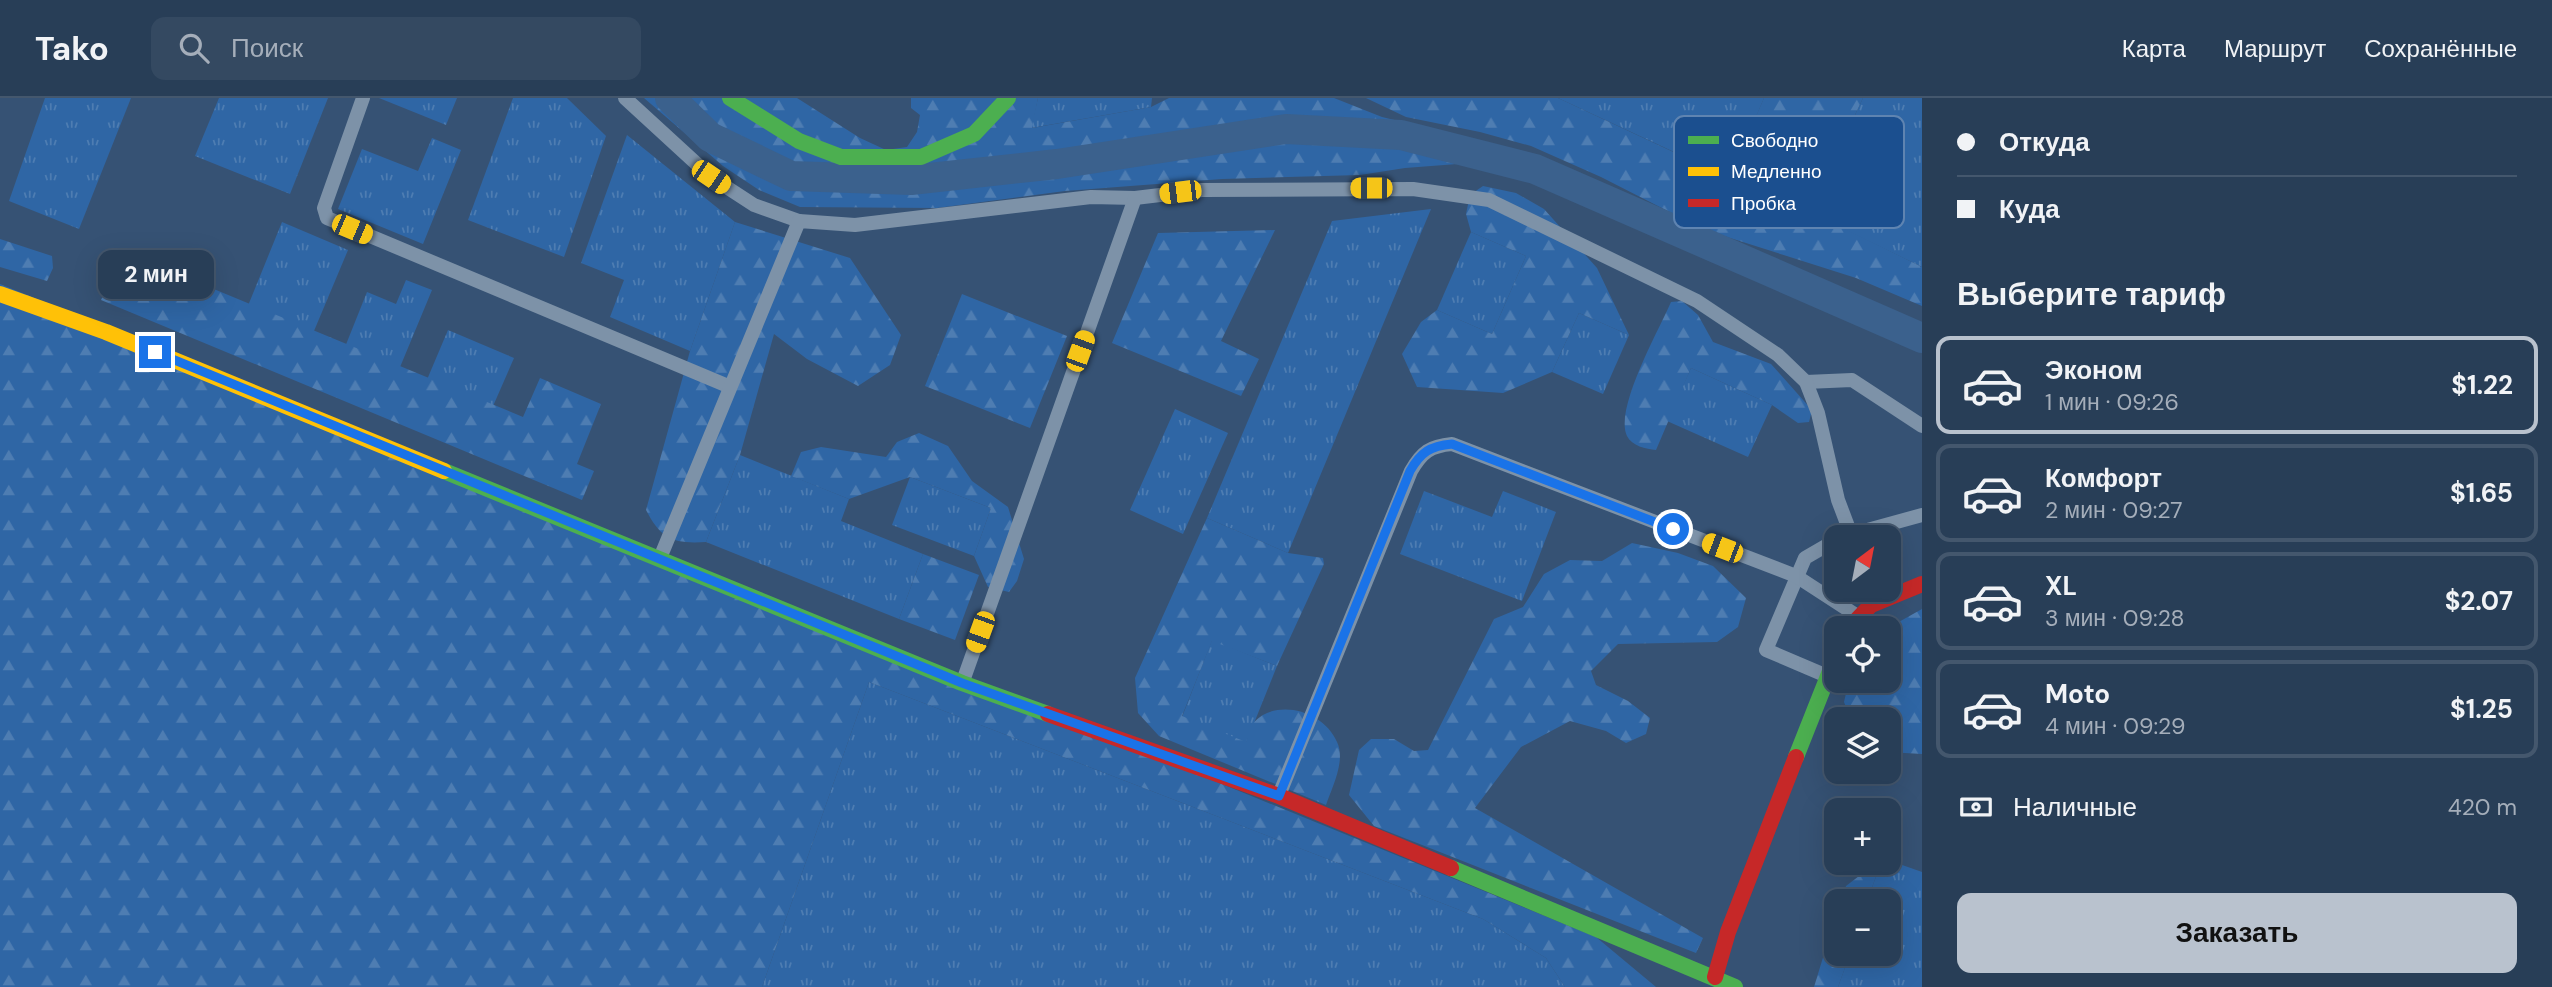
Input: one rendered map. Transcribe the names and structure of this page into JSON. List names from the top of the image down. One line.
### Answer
{"legend":["Свободно","Медленно","Пробка"],"north":"top right","page":{"header":"Tako","search":"Поиск","nav":["Карта","Маршрут","Сохранённые"],"banner":["Откуда","Куда"],"bubble":"2 мин","heading":"Выберите тариф","list":[{"name":"Эконом","note":"1 мин · 09:26","value":"$1.22"},{"name":"Комфорт","note":"2 мин · 09:27","value":"$1.65"},{"name":"XL","note":"3 мин · 09:28","value":"$2.07"},{"name":"Moto","note":"4 мин · 09:29","value":"$1.25"}],"map_buttons":["+","−"],"pay":["Наличные","420 m"],"buttons":"Заказать"}}
